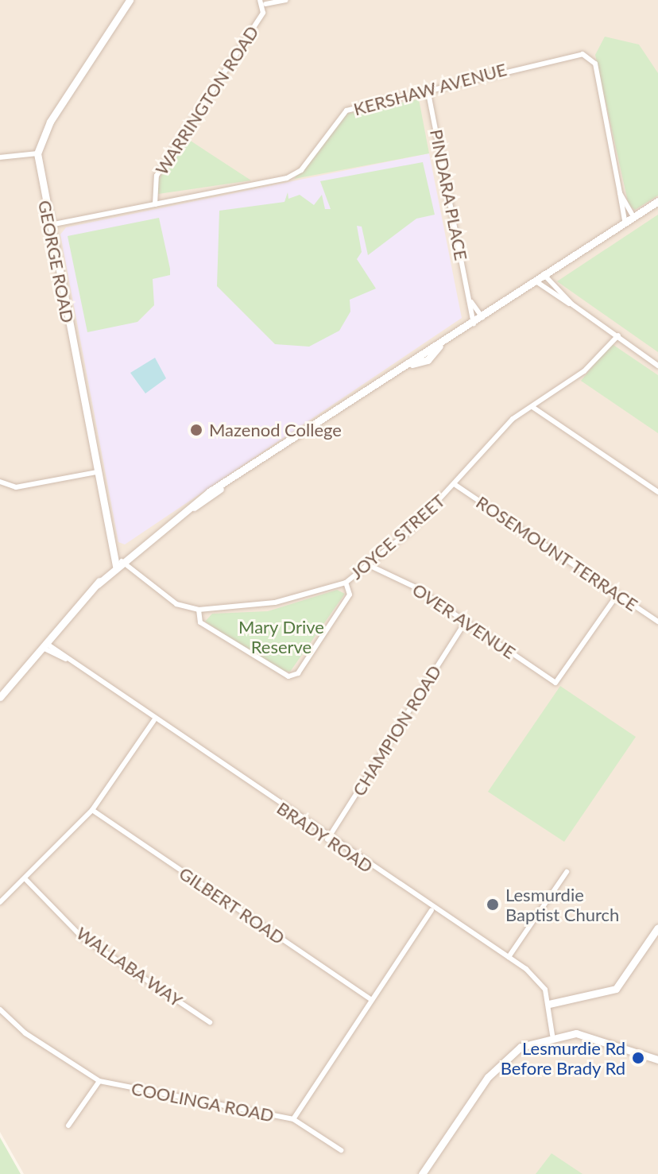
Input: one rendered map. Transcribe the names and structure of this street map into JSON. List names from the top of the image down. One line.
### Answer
{"streets":{"street":["KERSHAW AVENUE","WARRINGTON ROAD","PINDARA PLACE","GEORGE ROAD","JOYCE STREET","ROSEMOUNT TERRACE","OVER AVENUE","CHAMPION ROAD","BRADY ROAD","GILBERT ROAD","WALLABA WAY","COOLINGA ROAD"]},"crossings":[["KERSHAW AVENUE","WARRINGTON ROAD"],["KERSHAW AVENUE","PINDARA PLACE"],["KERSHAW AVENUE","GEORGE ROAD"],["GEORGE ROAD","JOYCE STREET"],["JOYCE STREET","ROSEMOUNT TERRACE"],["JOYCE STREET","OVER AVENUE"],["ROSEMOUNT TERRACE","OVER AVENUE"],["OVER AVENUE","CHAMPION ROAD"],["CHAMPION ROAD","BRADY ROAD"],["BRADY ROAD","COOLINGA ROAD"],["GILBERT ROAD","COOLINGA ROAD"]],"parks":["Mary Drive Reserve"],"places":["Mazenod College","Lesmurdie Baptist Church","Lesmurdie Rd Before Brady Rd"]}
